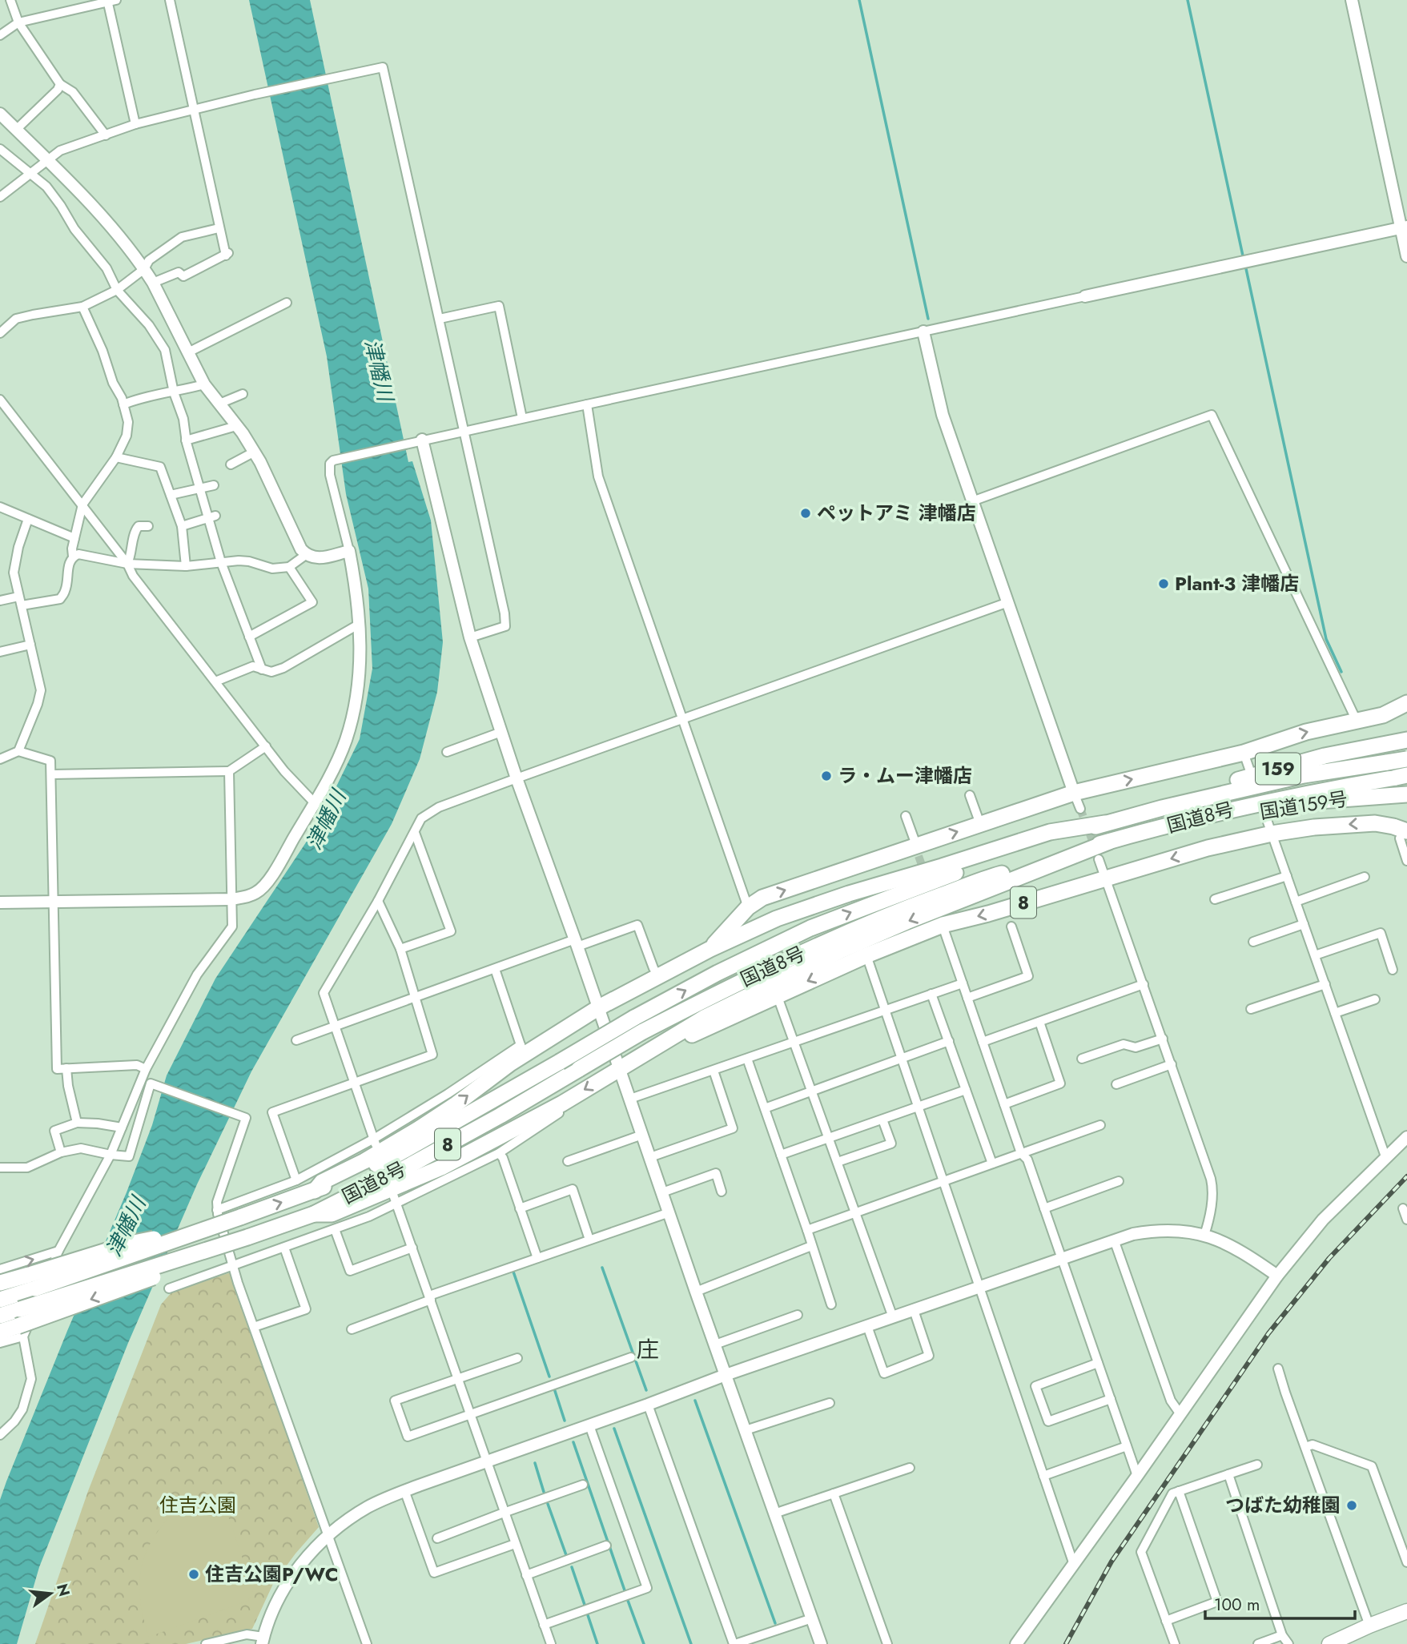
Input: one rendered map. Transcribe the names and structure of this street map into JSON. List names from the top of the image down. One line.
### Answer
{"streets":{"highway":["159","国道159号","国道8号","8"]},"crossings":[["国道159号","国道8号"],["国道8号","8"]],"districts":["庄"],"water":["津幡川"],"parks":["住吉公園"],"places":["ペットアミ 津幡店","Plant-3 津幡店","ラ・ムー津幡店","つばた幼稚園","住吉公園P/WC"],"scale_bar":"100 m","north":"right"}
